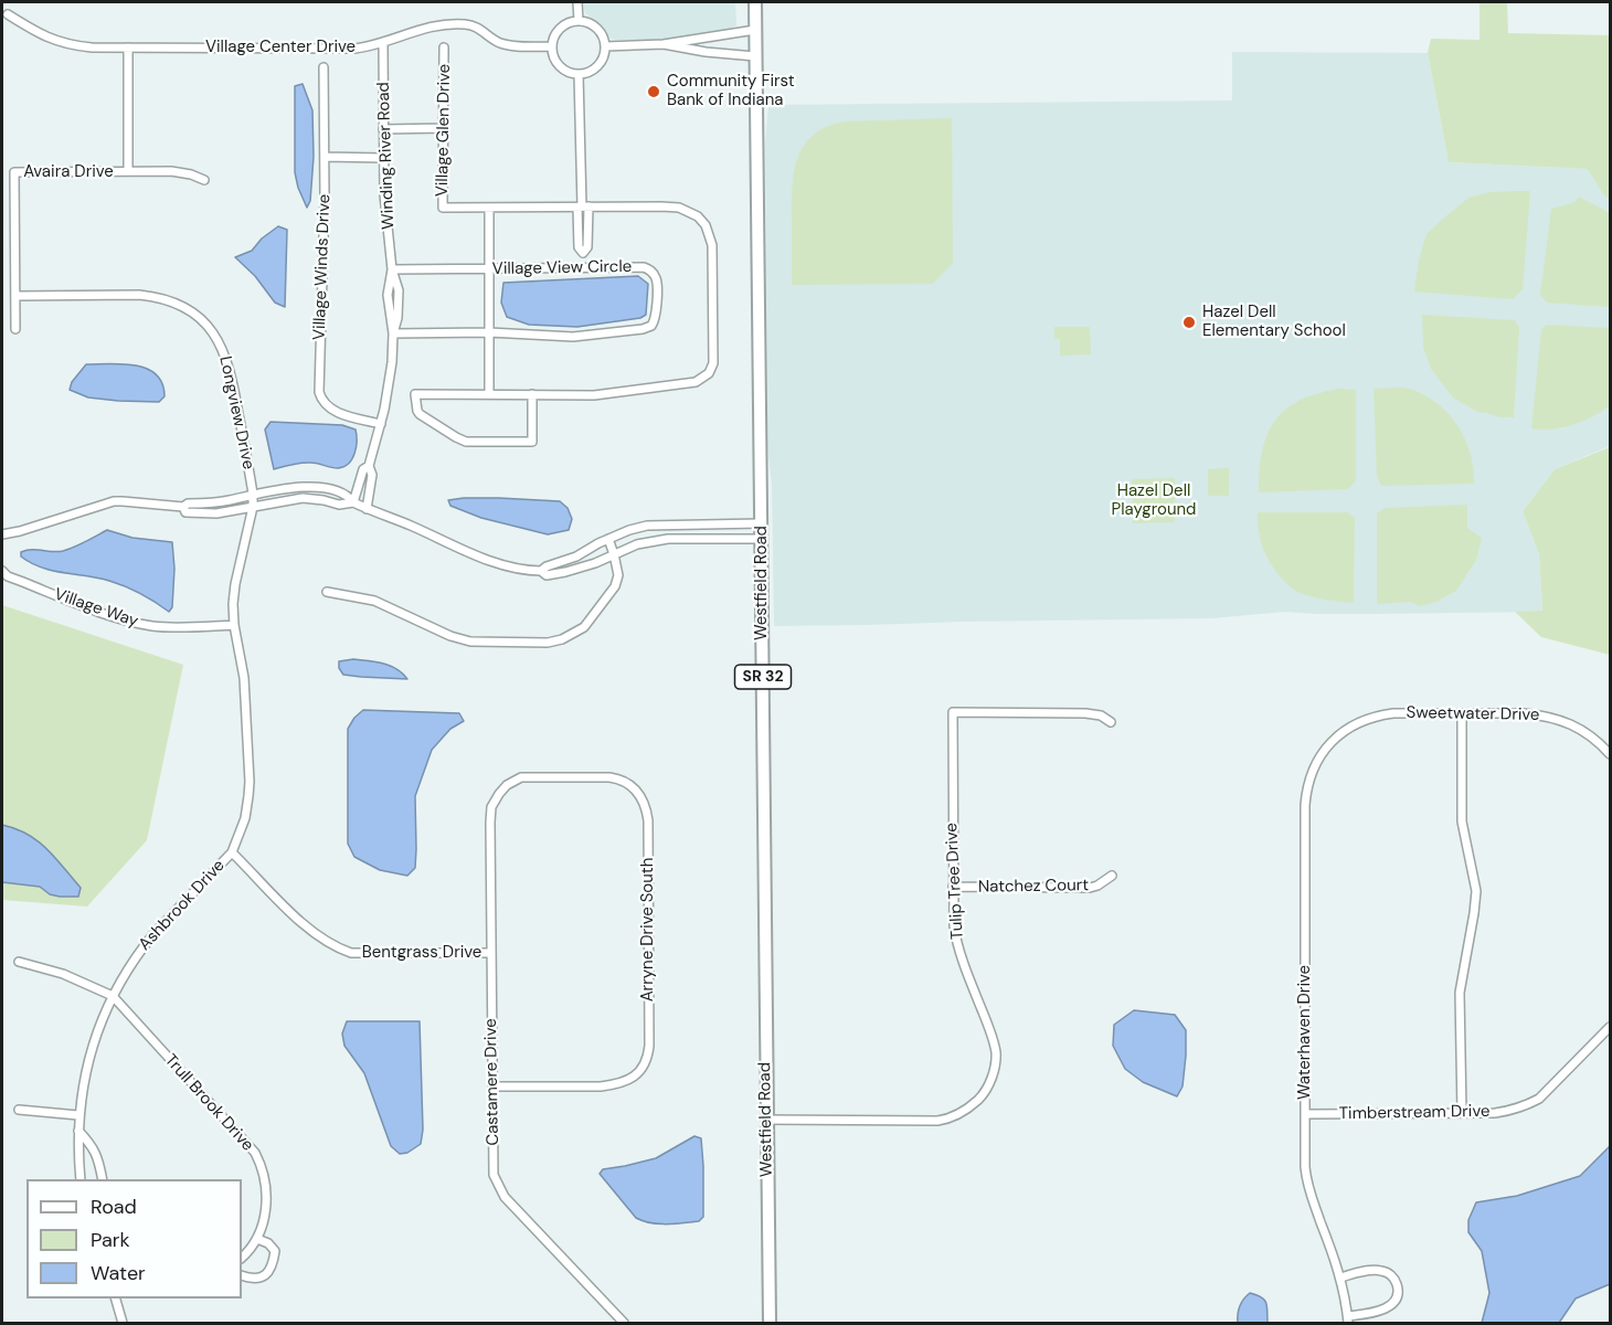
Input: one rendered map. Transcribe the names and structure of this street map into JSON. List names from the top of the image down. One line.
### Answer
{"streets":{"main road":["Westfield Road","SR 32"],"street":["Village Center Drive","Village Glen Drive","Winding River Road","Avaira Drive","Village Winds Drive","Village View Circle","Longview Drive","Village Way","Sweetwater Drive","Tulip Tree Drive","Natchez Court","Ashbrook Drive","Arryne Drive South","Bentgrass Drive","Waterhaven Drive","Castamere Drive","Trull Brook Drive","Timberstream Drive"]},"crossings":[["Village Center Drive","Winding River Road"],["Winding River Road","Village Winds Drive"],["Winding River Road","Village View Circle"],["Avaira Drive","Longview Drive"],["Longview Drive","Ashbrook Drive"],["Westfield Road","Tulip Tree Drive"],["Village Way","Ashbrook Drive"],["Sweetwater Drive","Waterhaven Drive"],["Tulip Tree Drive","Natchez Court"],["Ashbrook Drive","Bentgrass Drive"],["Ashbrook Drive","Trull Brook Drive"],["Arryne Drive South","Castamere Drive"],["Bentgrass Drive","Castamere Drive"],["Waterhaven Drive","Timberstream Drive"]],"parks":["Hazel Dell Playground"],"places":["Community First Bank of Indiana","Hazel Dell Elementary School"],"legend":["Road","Park","Water"]}
